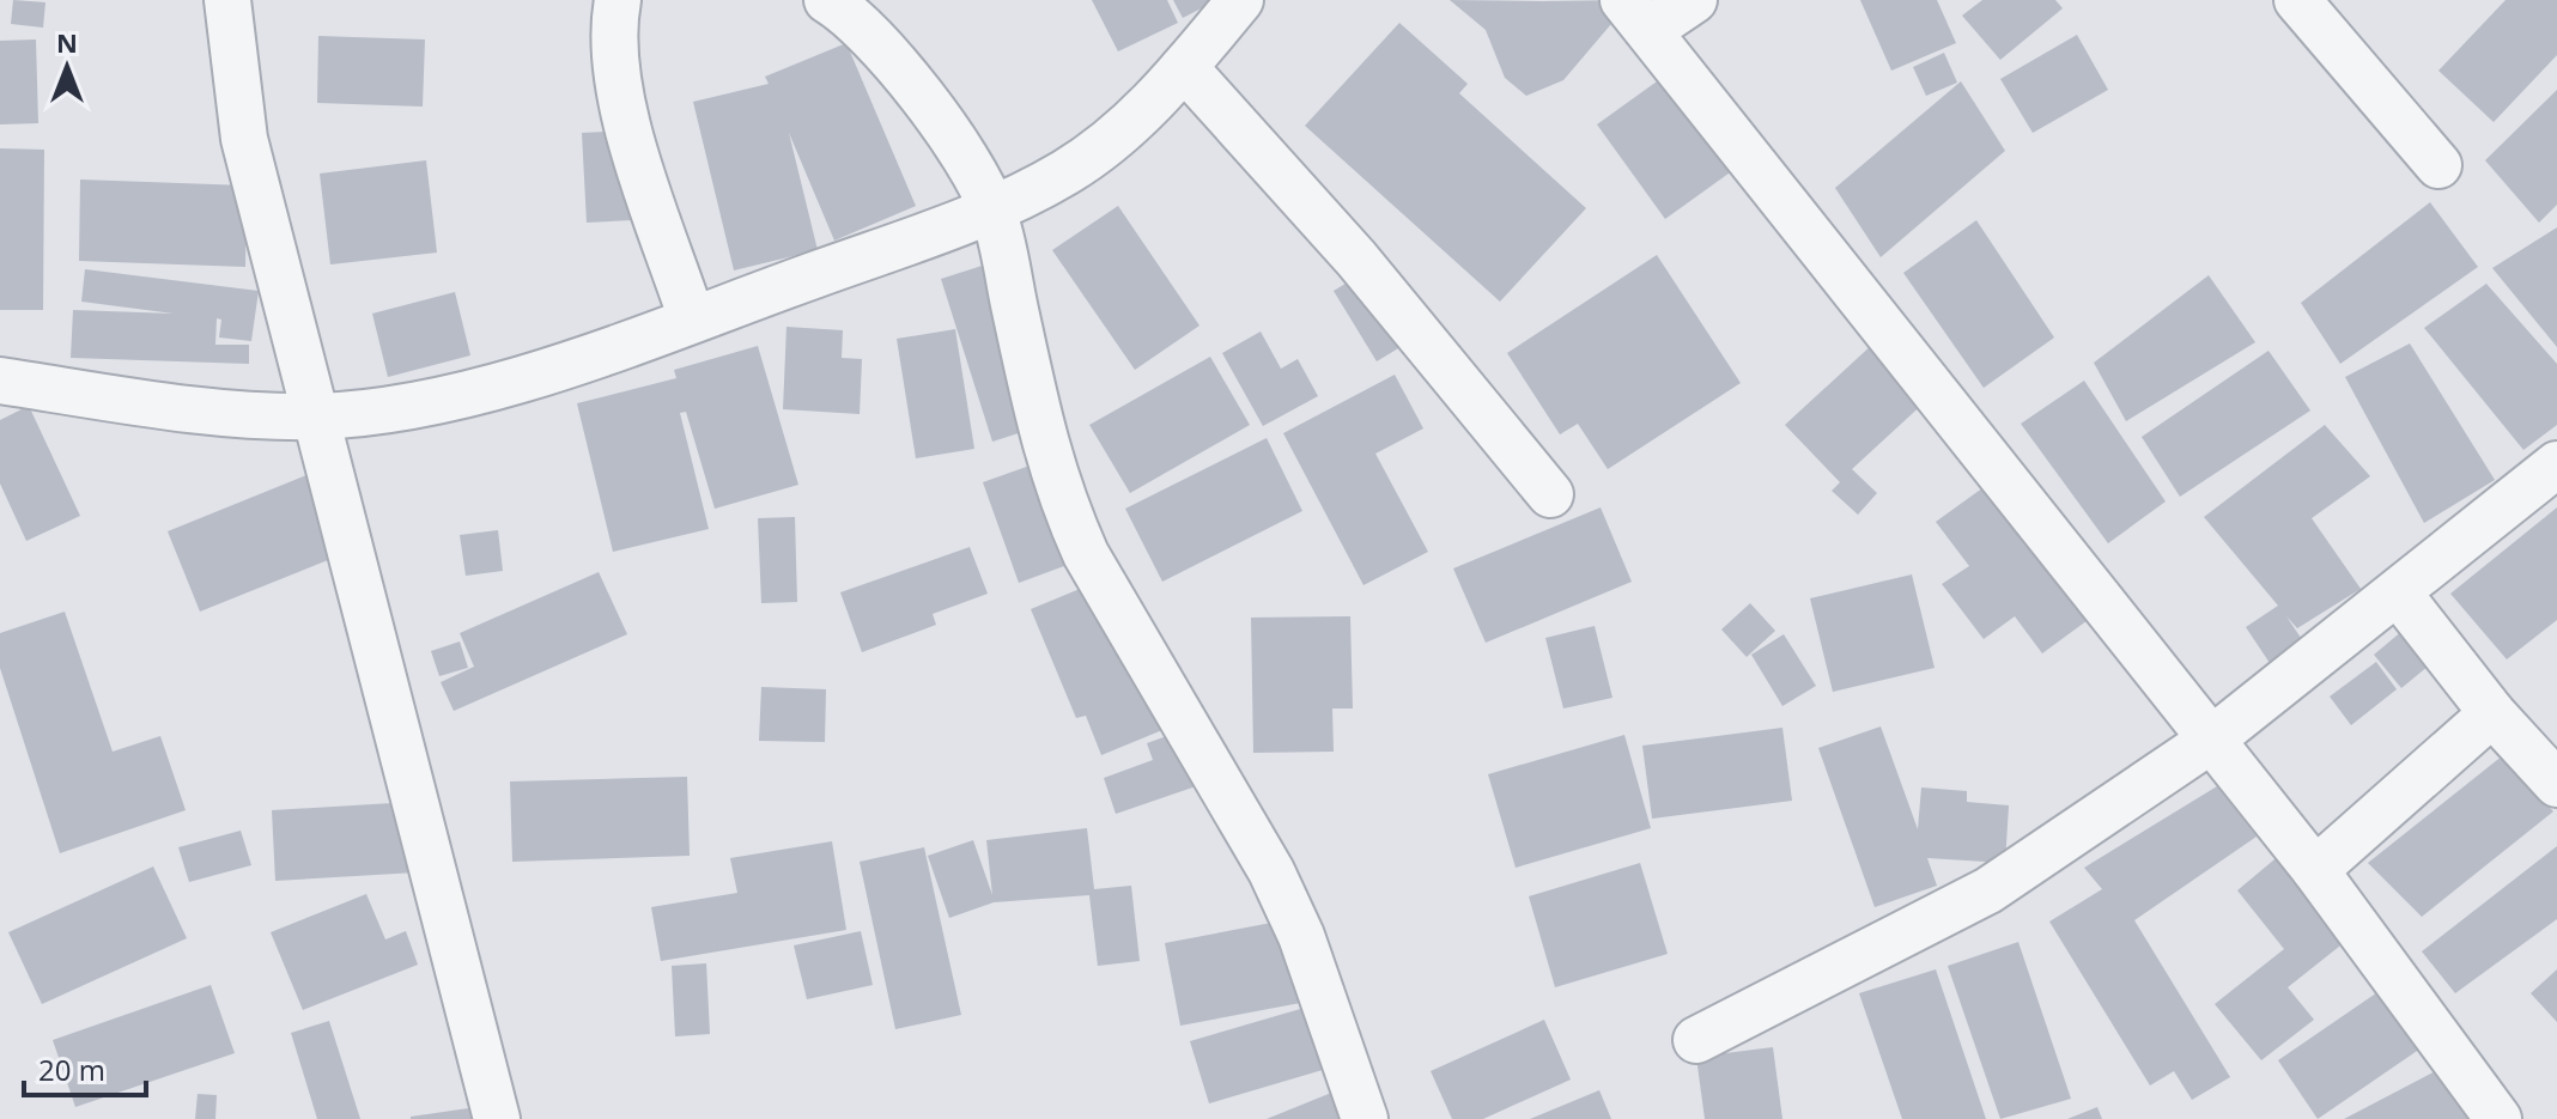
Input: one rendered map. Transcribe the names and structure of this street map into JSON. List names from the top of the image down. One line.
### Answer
{"scale_bar":"20 m","north":"top"}
